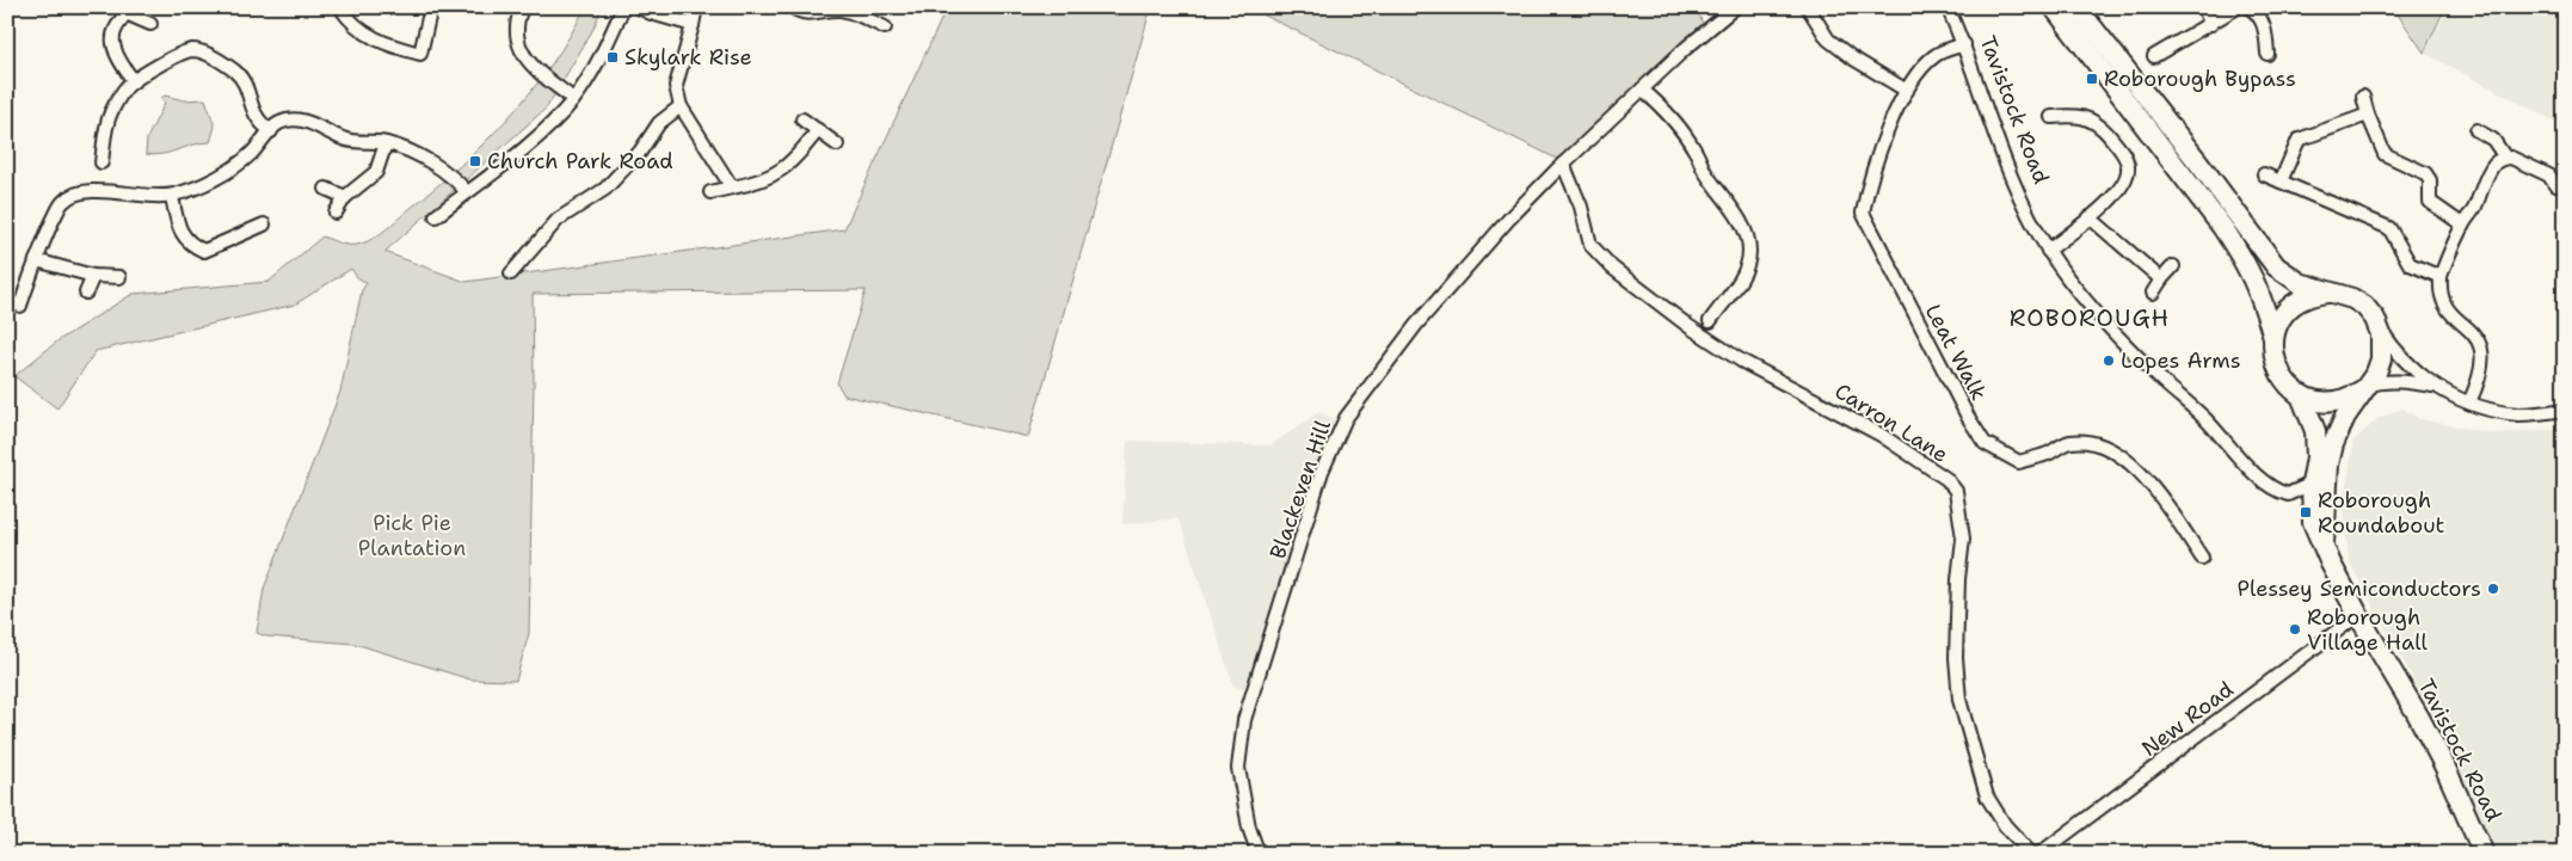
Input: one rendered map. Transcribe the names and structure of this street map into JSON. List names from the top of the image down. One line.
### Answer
{"streets":{"highway":["Tavistock Road"],"street":["Leat Walk","Carron Lane","Blackeven Hill","New Road"]},"crossings":[["Tavistock Road","Leat Walk"],["Tavistock Road","New Road"],["Carron Lane","Blackeven Hill"]],"districts":["ROBOROUGH"],"parks":["Pick Pie Plantation"],"places":{"transit":["Skylark Rise","Roborough Bypass","Church Park Road","Roborough Roundabout"],"other":["Lopes Arms","Plessey Semiconductors","Roborough Village Hall"]}}
